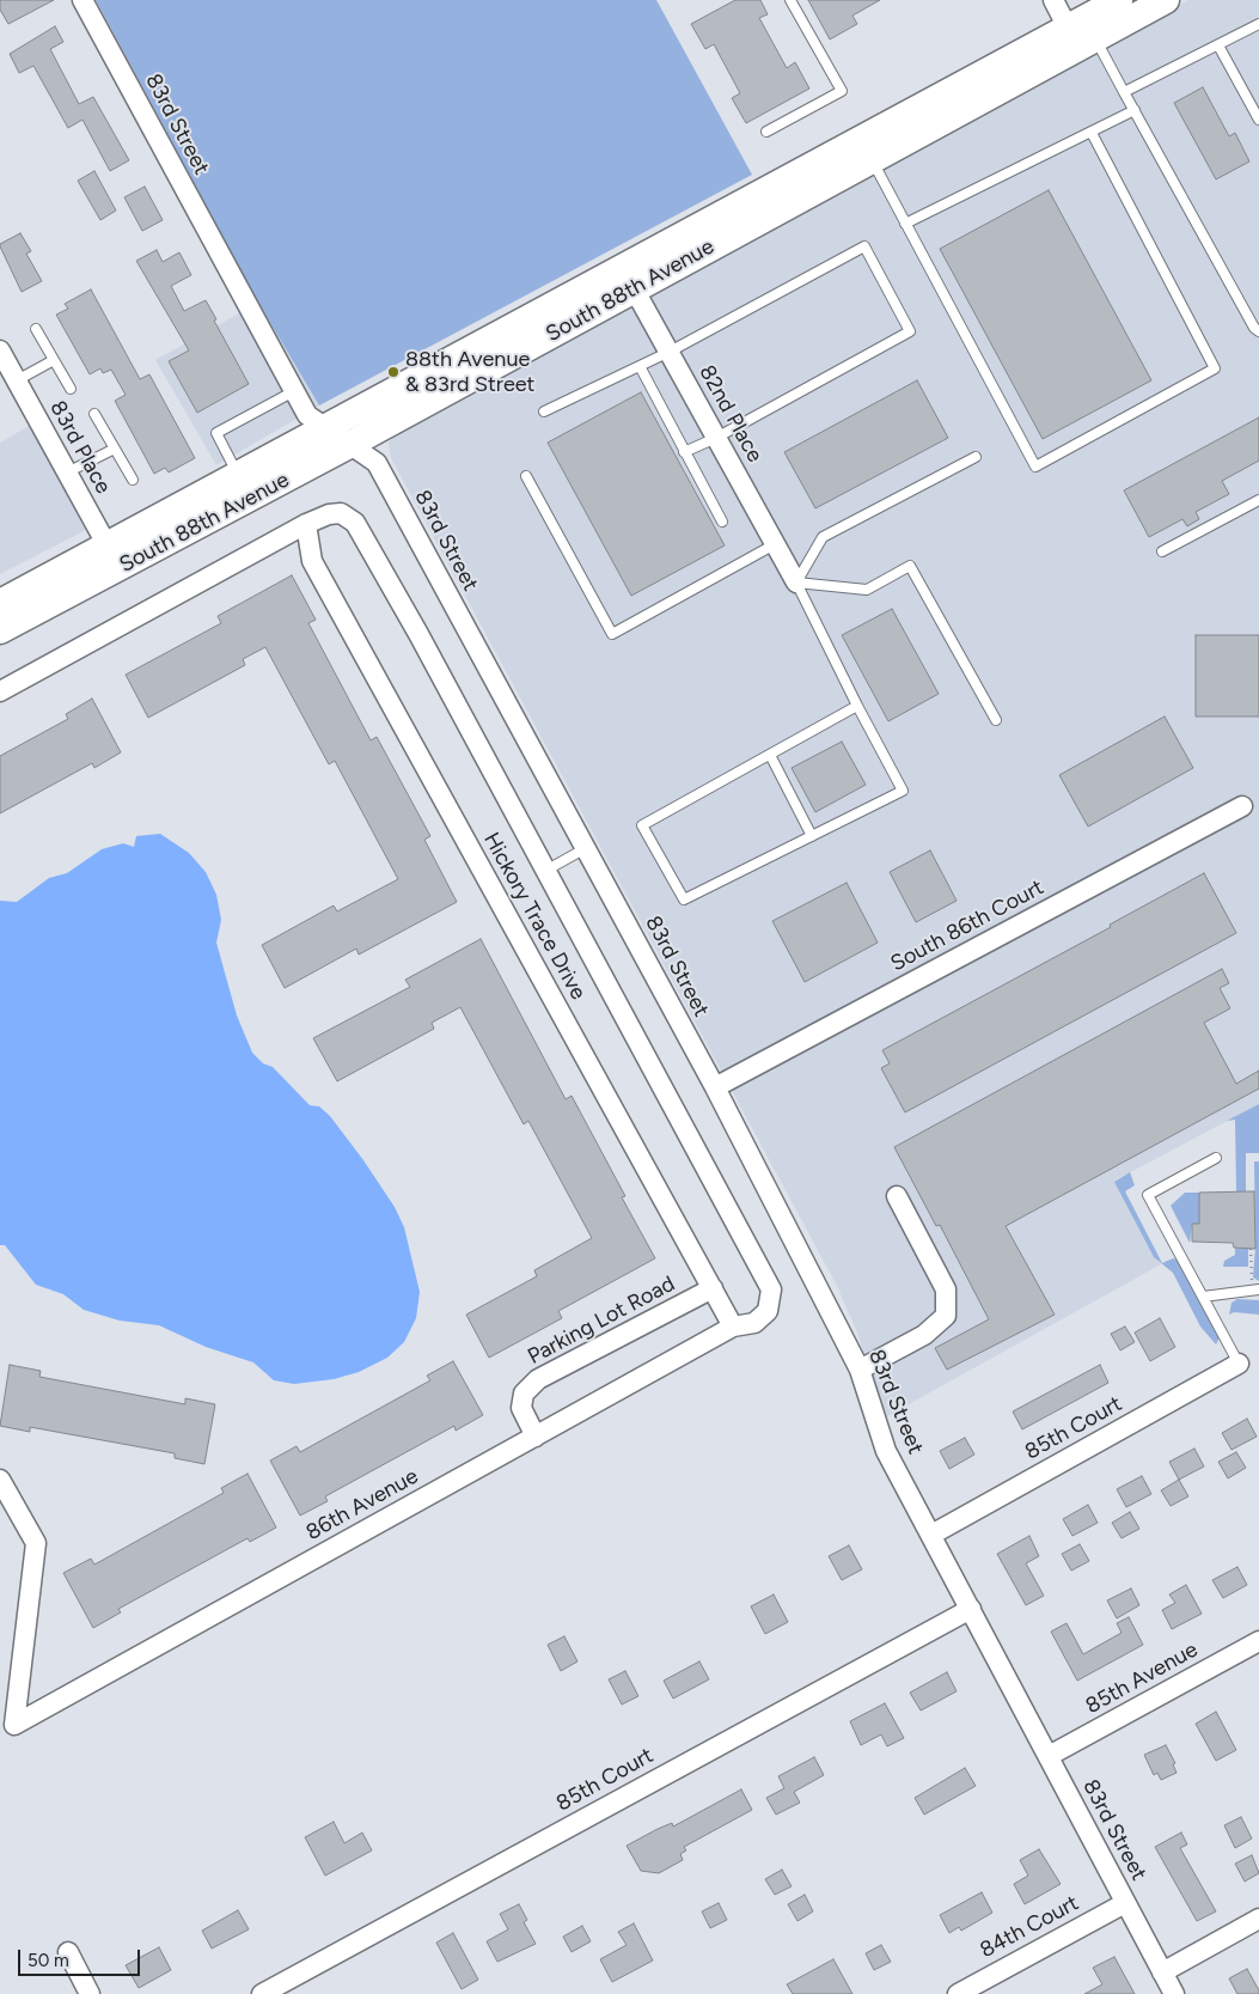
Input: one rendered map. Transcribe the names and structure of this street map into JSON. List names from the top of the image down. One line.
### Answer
{"streets":{"street":["83rd Street","South 88th Avenue","82nd Place","83rd Place","Hickory Trace Drive","South 86th Court","Parking Lot Road","85th Court","86th Avenue","85th Avenue","84th Court"]},"crossings":[["83rd Street","South 88th Avenue"],["83rd Street","South 86th Court"],["83rd Street","85th Court"],["83rd Street","85th Avenue"],["83rd Street","84th Court"],["South 88th Avenue","82nd Place"],["South 88th Avenue","83rd Place"],["Hickory Trace Drive","Parking Lot Road"],["Hickory Trace Drive","86th Avenue"],["Parking Lot Road","86th Avenue"]],"places":["88th Avenue & 83rd Street"],"scale_bar":"50 m"}
